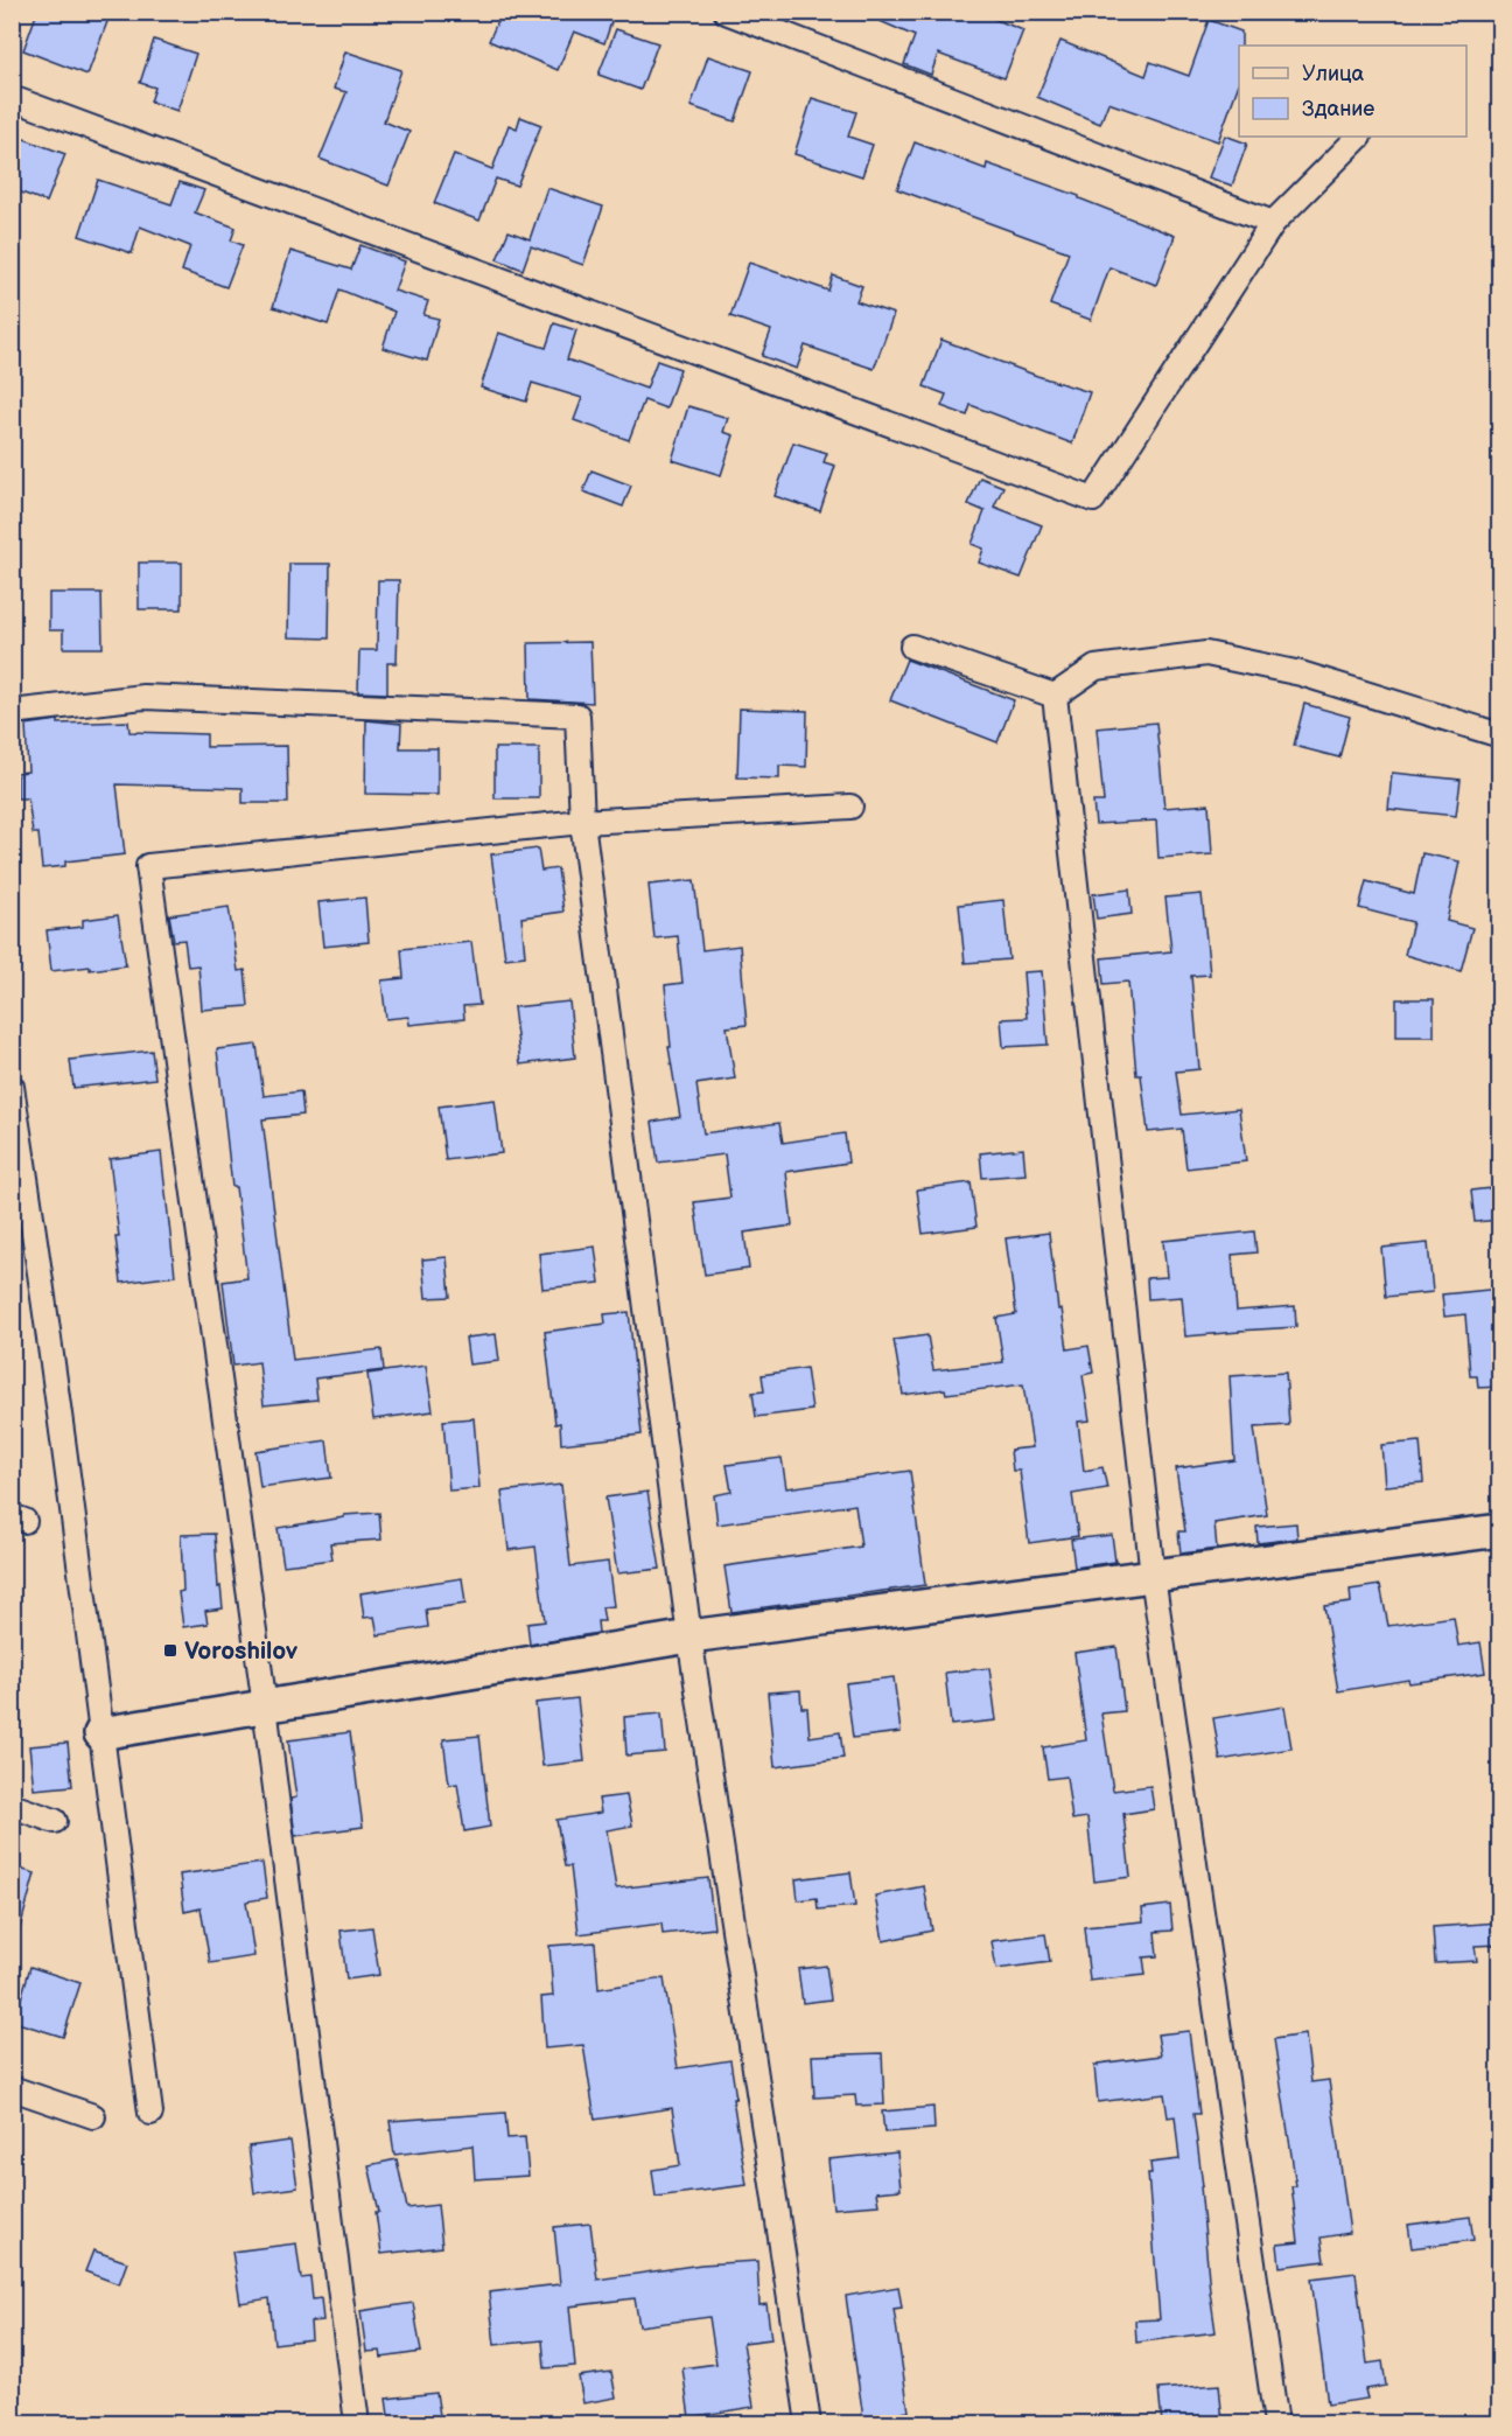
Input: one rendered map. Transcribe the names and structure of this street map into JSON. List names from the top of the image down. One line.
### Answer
{"places":{"transit":["Voroshilov"]},"legend":["Улица","Здание"]}
